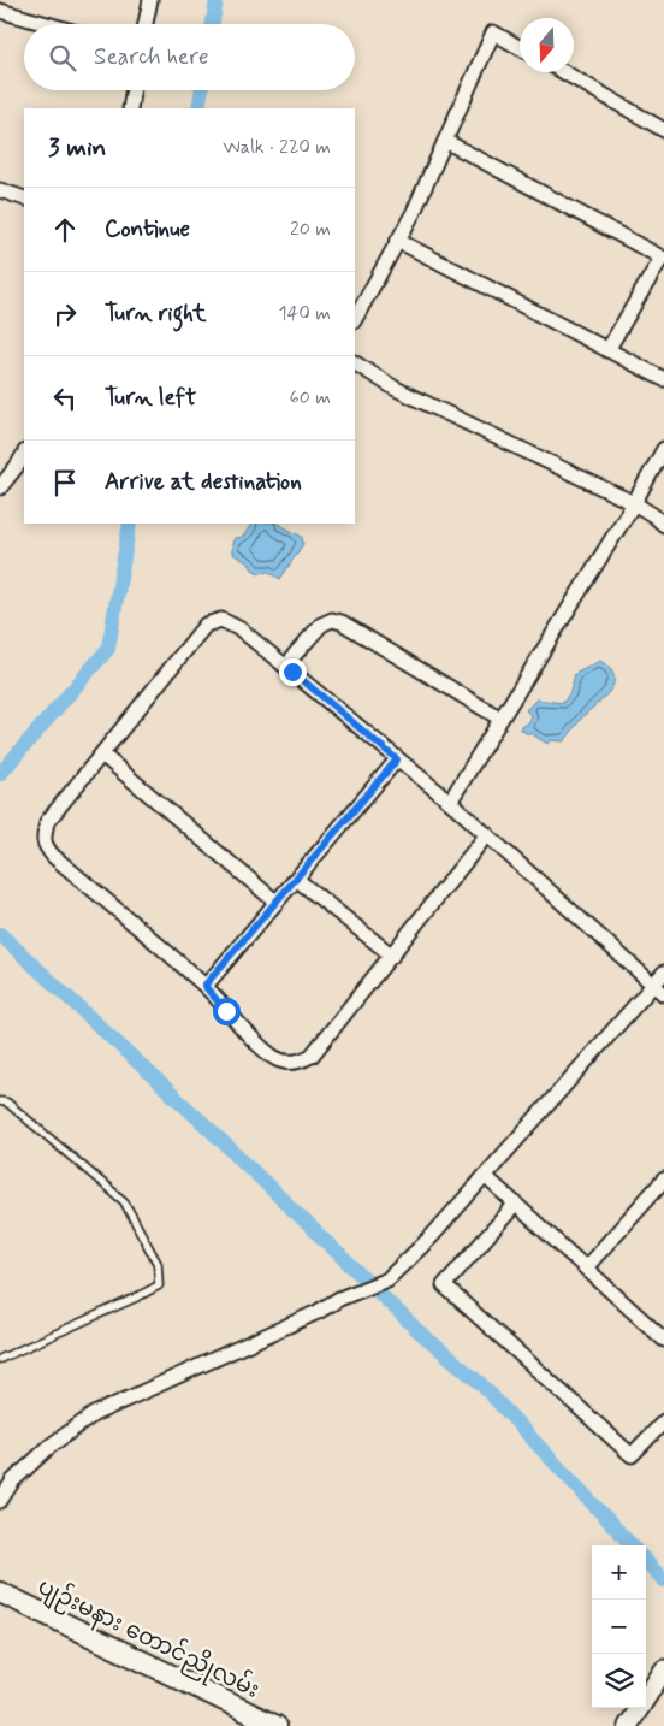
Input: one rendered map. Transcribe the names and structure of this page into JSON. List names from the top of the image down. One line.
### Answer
{"streets":{"main road":["ပျဉ်းမနား တောင်ညိုလမ်း"]},"north":"bottom","page":{"search":"Search here","heading":["3 min","Walk · 220 m"],"list":[["Continue","20 m"],["Turn right","140 m"],["Turn left","60 m"],"Arrive at destination"],"map_buttons":["+","−"]}}
